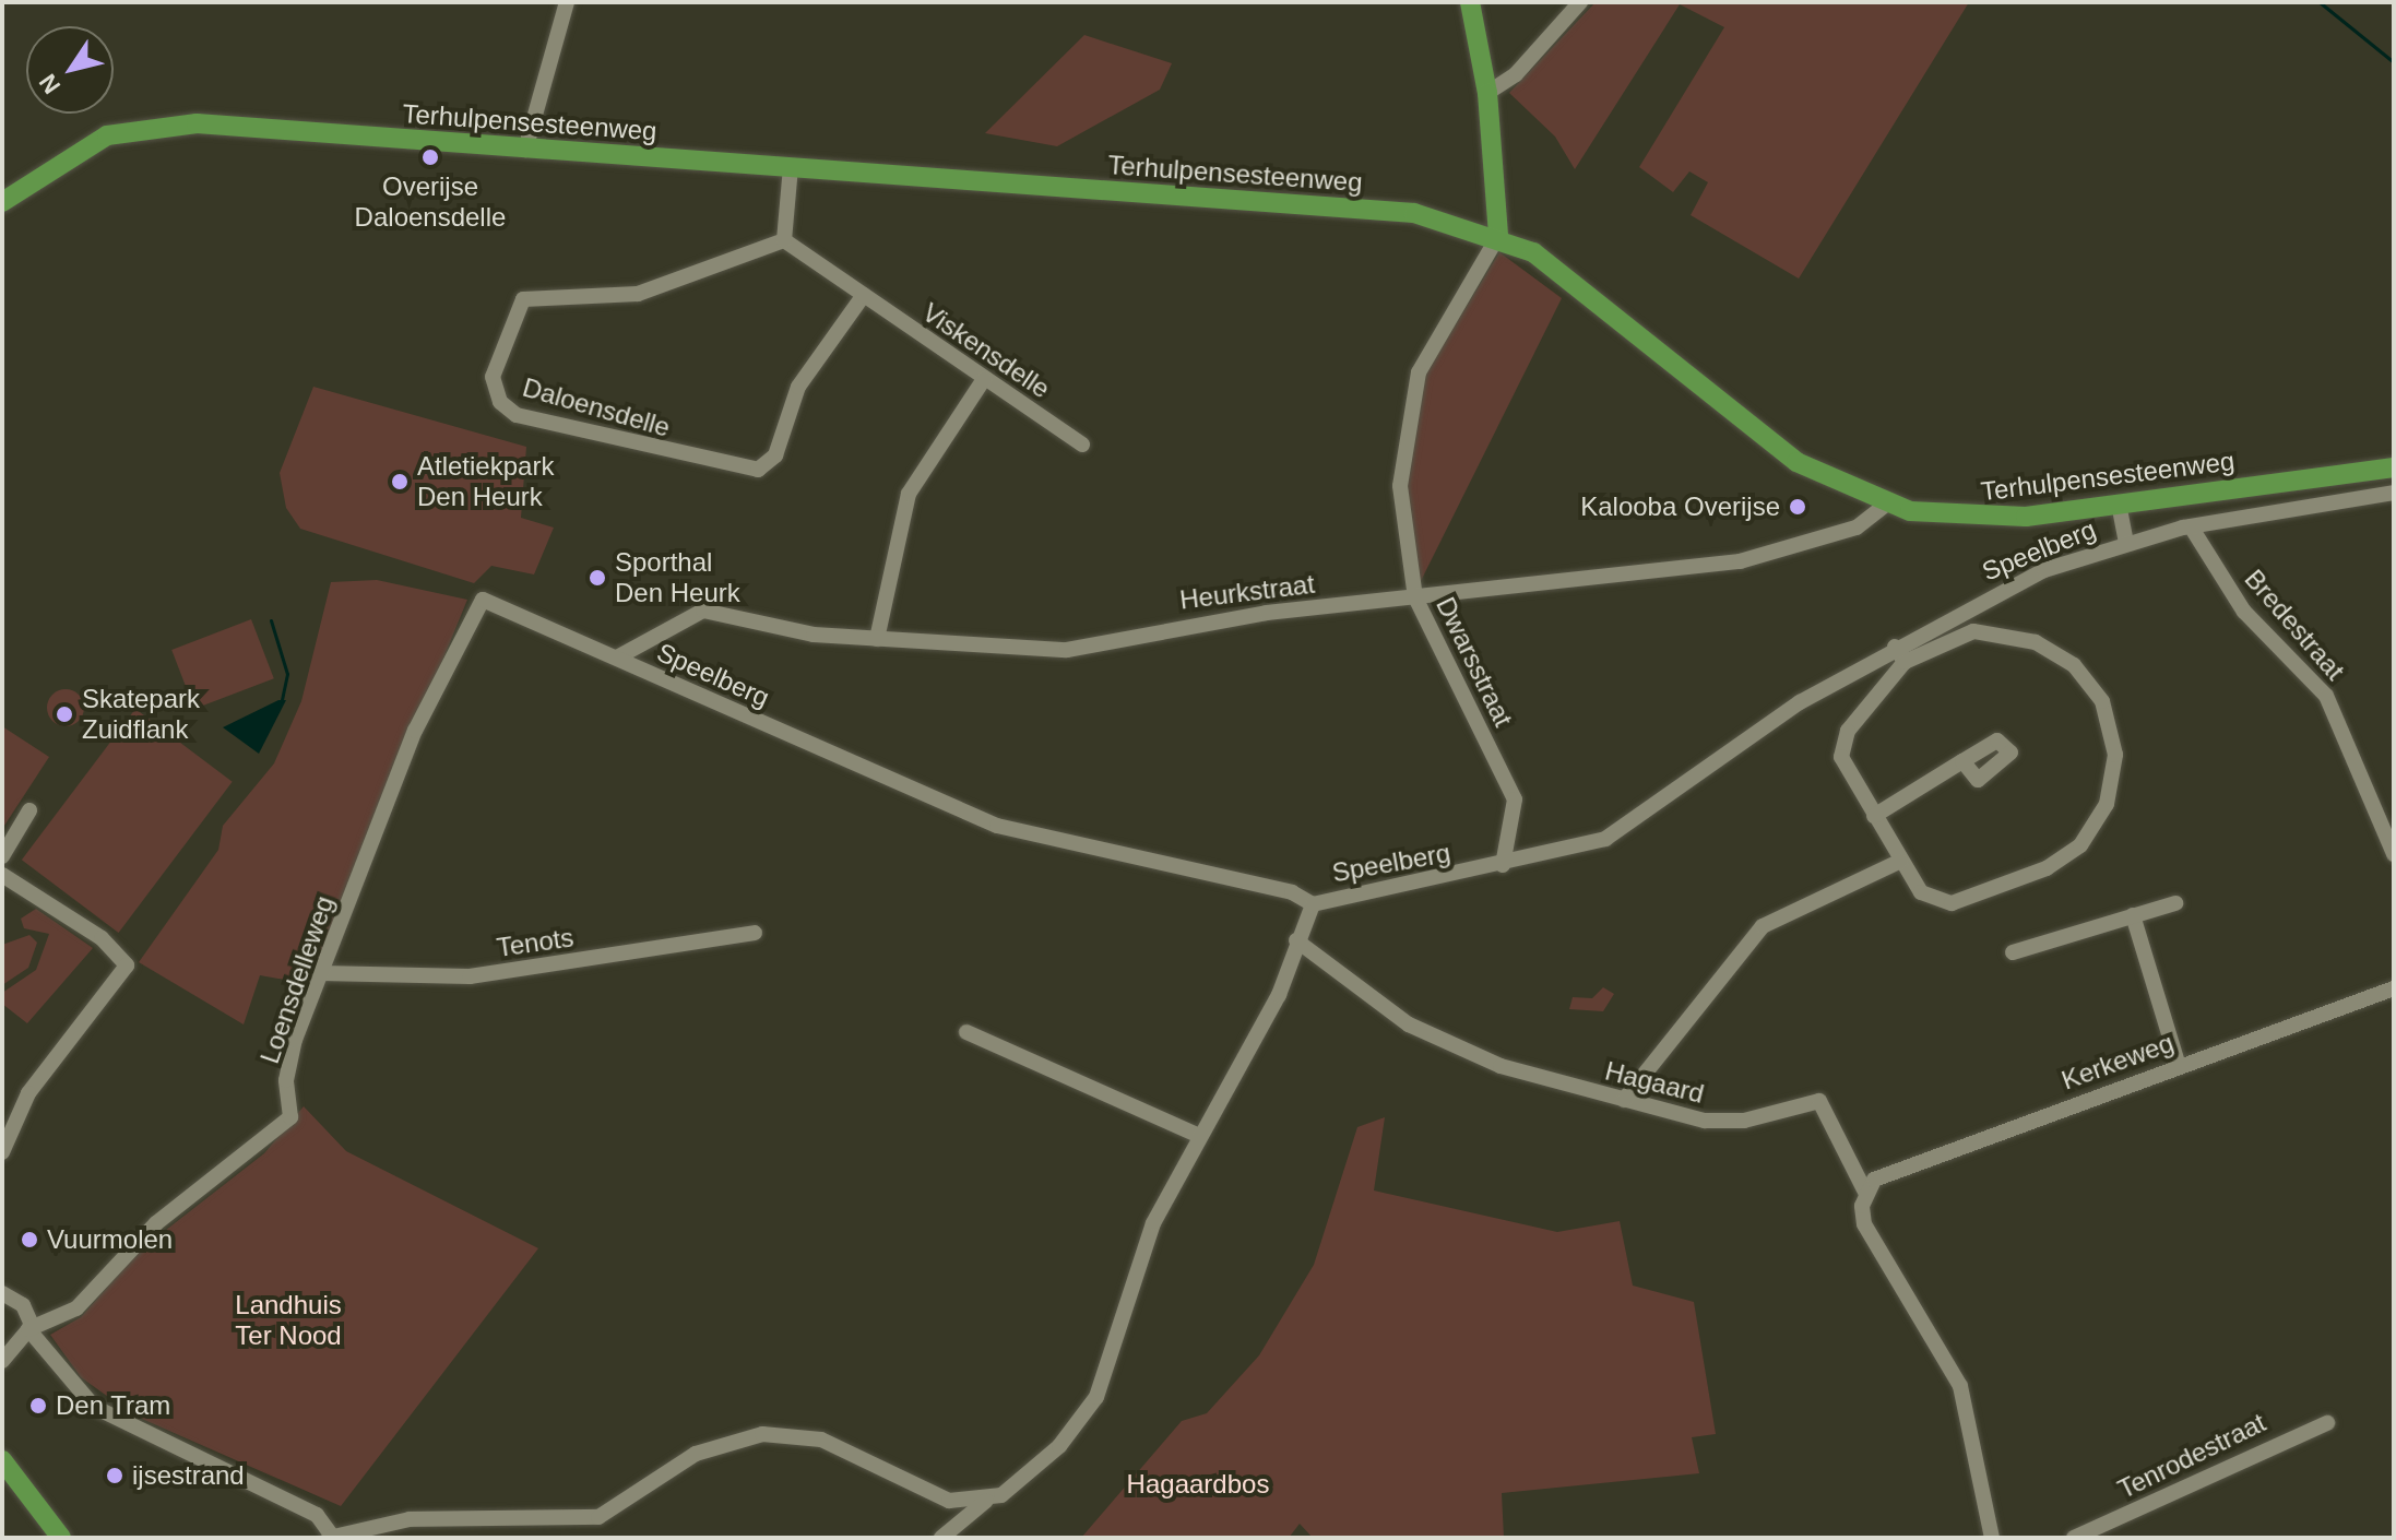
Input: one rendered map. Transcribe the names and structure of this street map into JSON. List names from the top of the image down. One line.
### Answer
{"streets":{"main road":["Terhulpensesteenweg"],"street":["Viskensdelle","Daloensdelle","Speelberg","Heurkstraat","Bredestraat","Dwarsstraat","Tenots","Loensdelleweg","Kerkeweg","Hagaard","Tenrodestraat"]},"crossings":[["Terhulpensesteenweg","Speelberg"],["Terhulpensesteenweg","Heurkstraat"],["Terhulpensesteenweg","Dwarsstraat"],["Viskensdelle","Daloensdelle"],["Speelberg","Heurkstraat"],["Speelberg","Bredestraat"],["Speelberg","Dwarsstraat"],["Speelberg","Loensdelleweg"],["Heurkstraat","Dwarsstraat"],["Tenots","Loensdelleweg"],["Kerkeweg","Hagaard"]],"parks":["Landhuis Ter Nood","Hagaardbos"],"places":["Overijse Daloensdelle","Atletiekpark Den Heurk","Kalooba Overijse","Sporthal Den Heurk","Skatepark Zuidflank","Vuurmolen","Den Tram","ijsestrand"],"north":"bottom left"}
